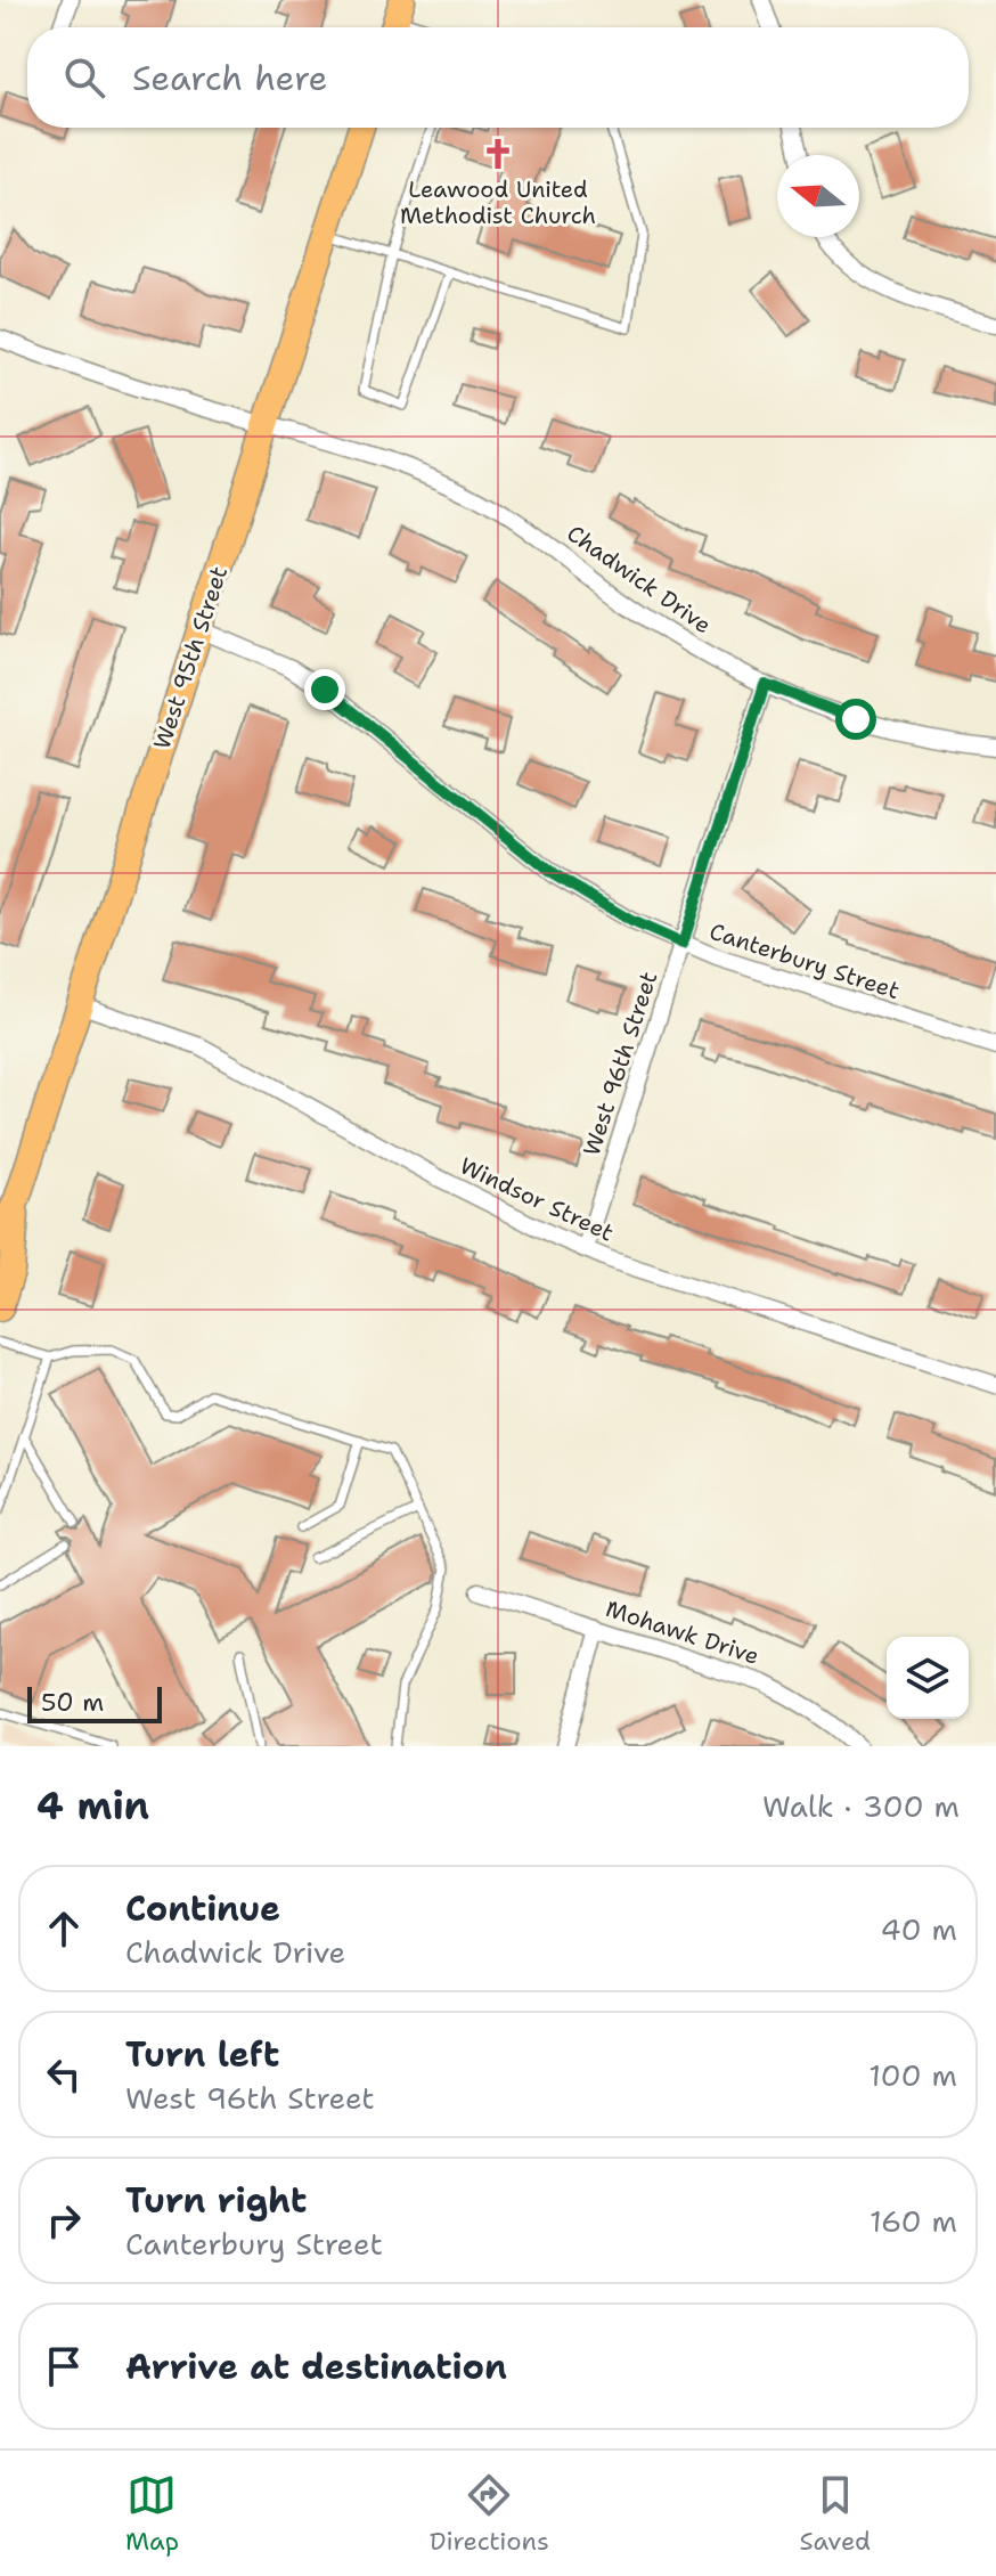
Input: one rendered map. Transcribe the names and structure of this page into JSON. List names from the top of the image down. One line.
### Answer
{"streets":{"main road":["West 95th Street"],"street":["Chadwick Drive","Canterbury Street","West 96th Street","Windsor Street","Mohawk Drive"]},"crossings":[["Chadwick Drive","West 95th Street"],["Chadwick Drive","West 96th Street"],["West 95th Street","Canterbury Street"],["West 95th Street","Windsor Street"],["Canterbury Street","West 96th Street"],["West 96th Street","Windsor Street"]],"places":{"church":["Leawood United Methodist Church"]},"scale_bar":"50 m","north":"left","page":{"search":"Search here","scale":"50 m","heading":["4 min","Walk · 300 m"],"list":[["Continue","Chadwick Drive","40 m"],["Turn left","West 96th Street","100 m"],["Turn right","Canterbury Street","160 m"],"Arrive at destination"],"nav":["Map","Directions","Saved"]}}
